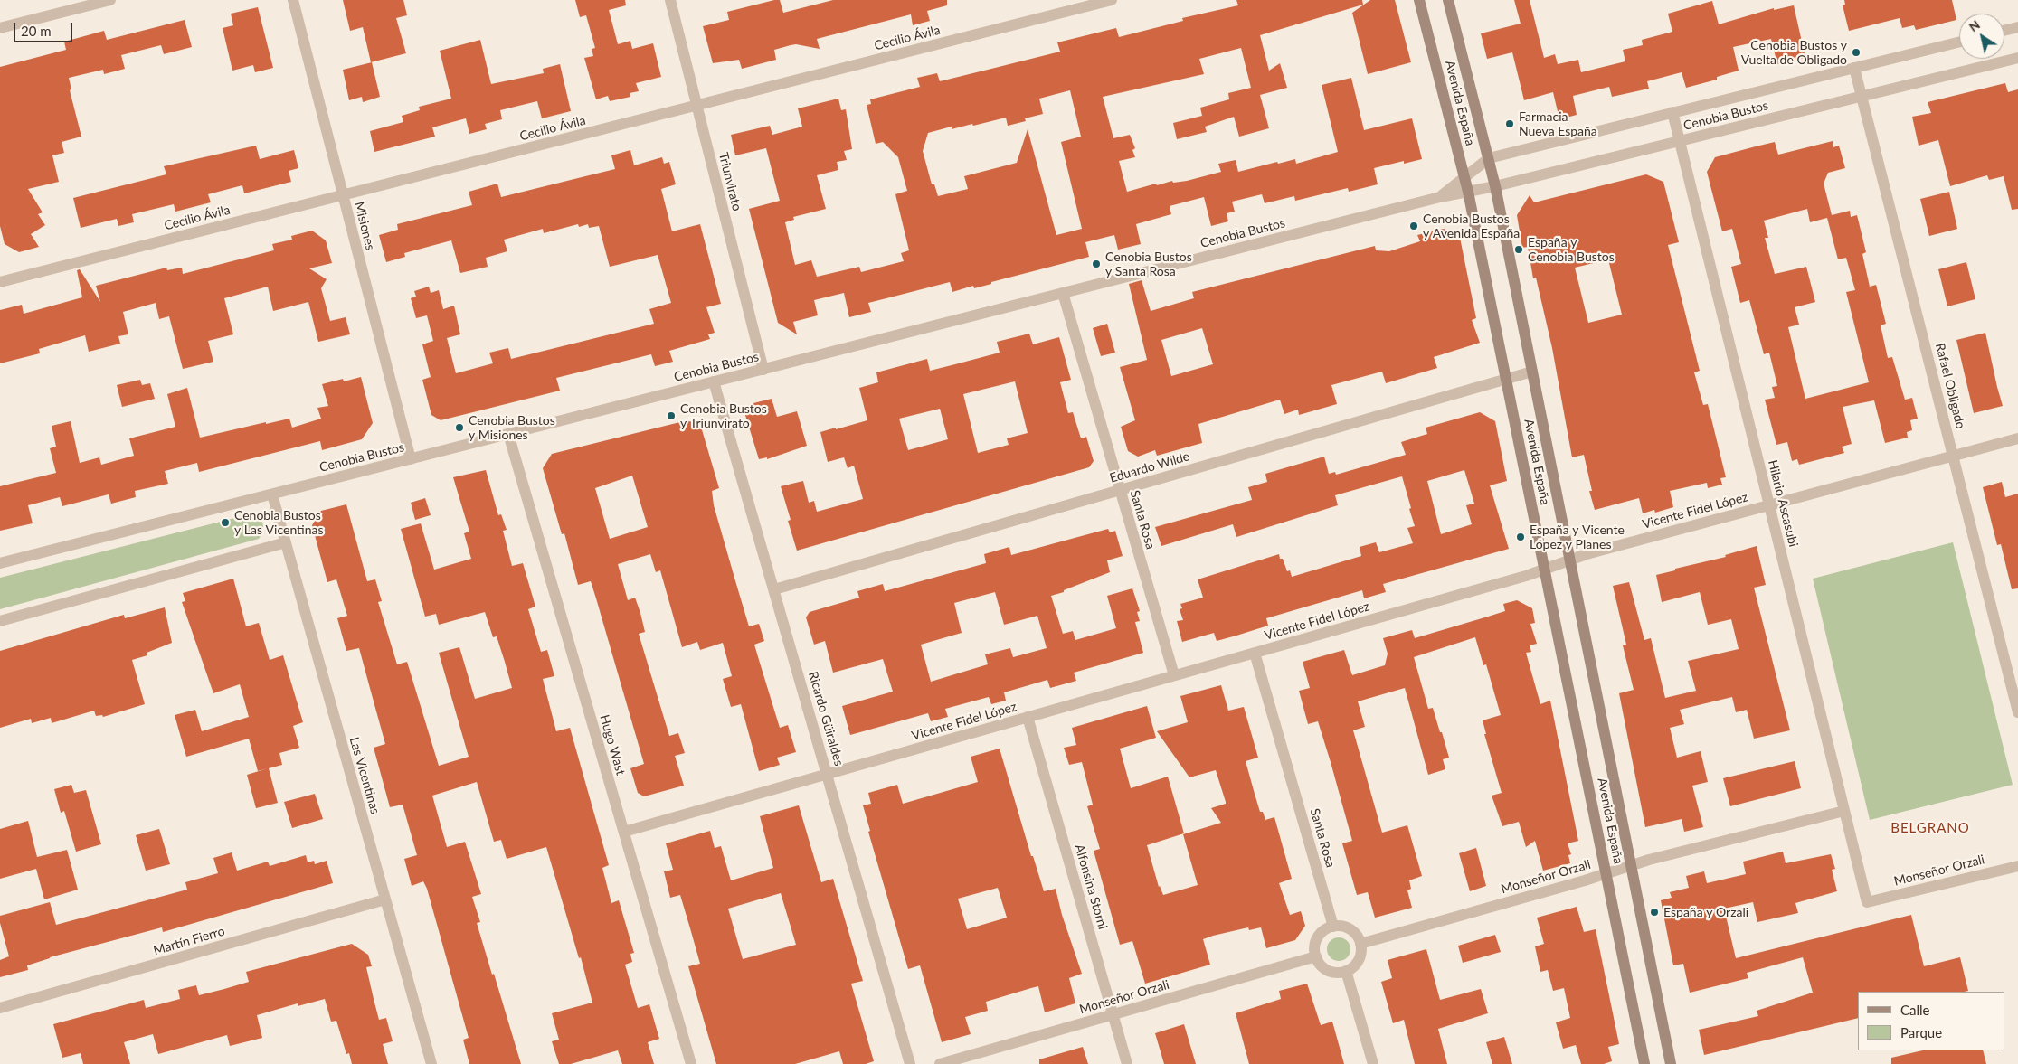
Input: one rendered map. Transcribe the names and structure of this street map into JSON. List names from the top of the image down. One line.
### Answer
{"streets":{"main road":["Avenida España"],"street":["Cecilio Ávila","Cenobia Bustos","Triunvirato","Misiones","Rafael Obligado","Eduardo Wilde","Hilario Ascasubi","Vicente Fidel López","Santa Rosa","Ricardo Güiraldes","Hugo Wast","Las Vicentinas","Monseñor Orzali","Alfonsina Storni","Martín Fierro"]},"crossings":[["Cecilio Ávila","Triunvirato"],["Cecilio Ávila","Misiones"],["Avenida España","Cenobia Bustos"],["Avenida España","Eduardo Wilde"],["Avenida España","Vicente Fidel López"],["Avenida España","Monseñor Orzali"],["Cenobia Bustos","Triunvirato"],["Cenobia Bustos","Misiones"],["Cenobia Bustos","Rafael Obligado"],["Cenobia Bustos","Hilario Ascasubi"],["Cenobia Bustos","Santa Rosa"],["Cenobia Bustos","Ricardo Güiraldes"],["Cenobia Bustos","Hugo Wast"],["Cenobia Bustos","Las Vicentinas"],["Rafael Obligado","Vicente Fidel López"],["Eduardo Wilde","Santa Rosa"],["Eduardo Wilde","Ricardo Güiraldes"],["Hilario Ascasubi","Vicente Fidel López"],["Hilario Ascasubi","Monseñor Orzali"],["Vicente Fidel López","Santa Rosa"],["Vicente Fidel López","Ricardo Güiraldes"],["Vicente Fidel López","Hugo Wast"],["Vicente Fidel López","Alfonsina Storni"],["Santa Rosa","Monseñor Orzali"],["Las Vicentinas","Martín Fierro"],["Monseñor Orzali","Alfonsina Storni"]],"districts":["BELGRANO"],"places":["Cenobia Bustos y Vuelta de Obligado","Farmacia Nueva España","Cenobia Bustos y Avenida España","España y Cenobia Bustos","Cenobia Bustos y Santa Rosa","Cenobia Bustos y Triunvirato","Cenobia Bustos y Misiones","Cenobia Bustos y Las Vicentinas","España y Vicente López y Planes","España y Orzali"],"legend":["Calle","Parque"],"scale_bar":"20 m","north":"top left"}
